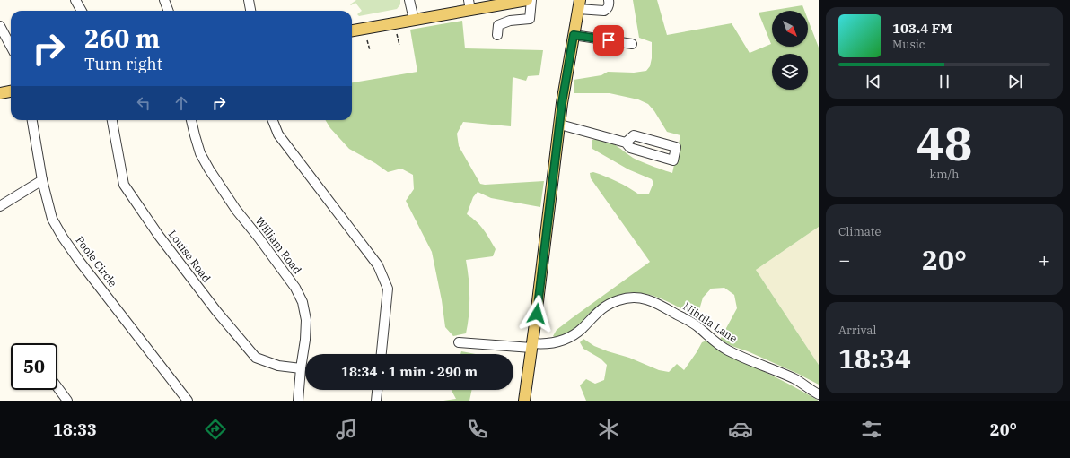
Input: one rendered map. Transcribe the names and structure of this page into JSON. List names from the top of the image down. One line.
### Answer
{"streets":{"street":["William Road","Louise Road","Poole Circle","Nihtila Lane"]},"crossings":[["William Road","Louise Road"]],"north":"bottom right","page":{"turn":["260 m","Turn right"],"song":["103.4 FM","Music"],"tile":[["48","km/h"],"Climate",["Arrival","18:34"]],"heat":["−","20°","+"],"limit":"50","trip":"18:34 · 1 min · 290 m","tabs":["18:33","20°"]}}
